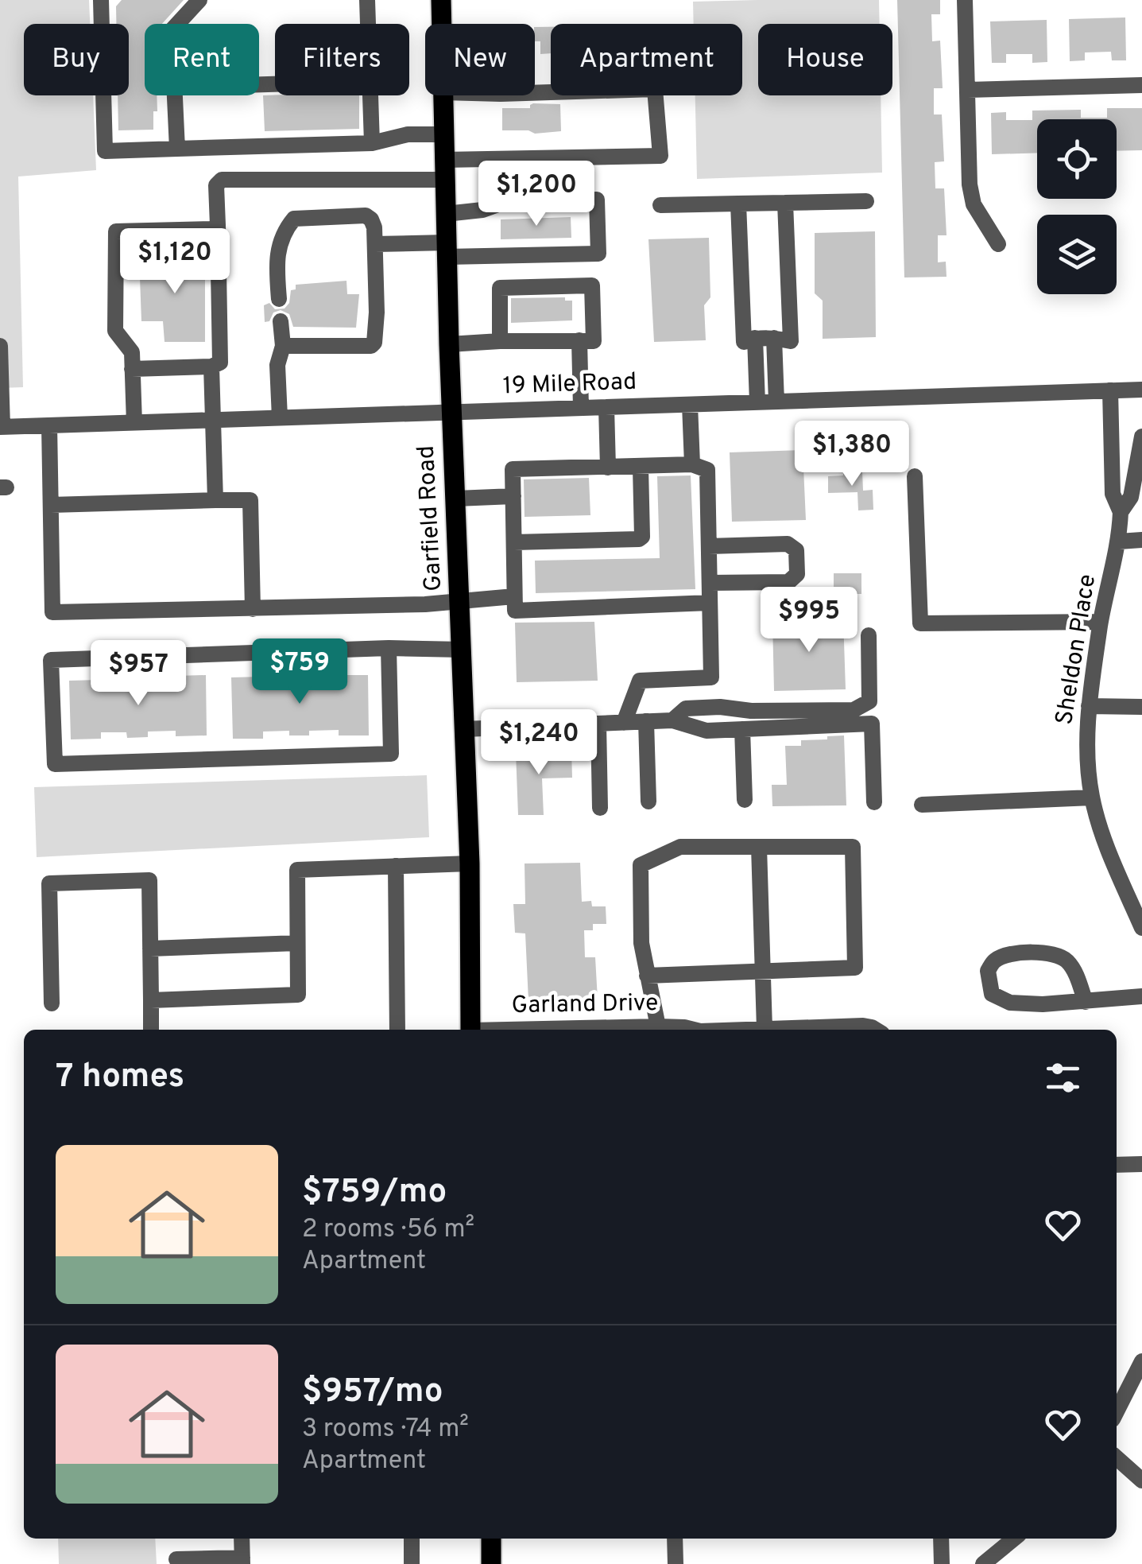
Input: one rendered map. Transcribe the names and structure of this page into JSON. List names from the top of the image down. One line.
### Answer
{"streets":{"main road":["Garfield Road"],"street":["19 Mile Road","Sheldon Place","Garland Drive"]},"crossings":[["19 Mile Road","Garfield Road"],["19 Mile Road","Sheldon Place"]],"page":{"chip":["Buy","Rent","Filters","New","Apartment","House"],"price":["$1,200","$1,120","$1,380","$995","$759","$957","$1,240"],"heading":"7 homes","list":[{"name":"$759/mo","note":"2 rooms · 56 m² · Apartment"},{"name":"$957/mo","note":"3 rooms · 74 m² · Apartment"}]}}
